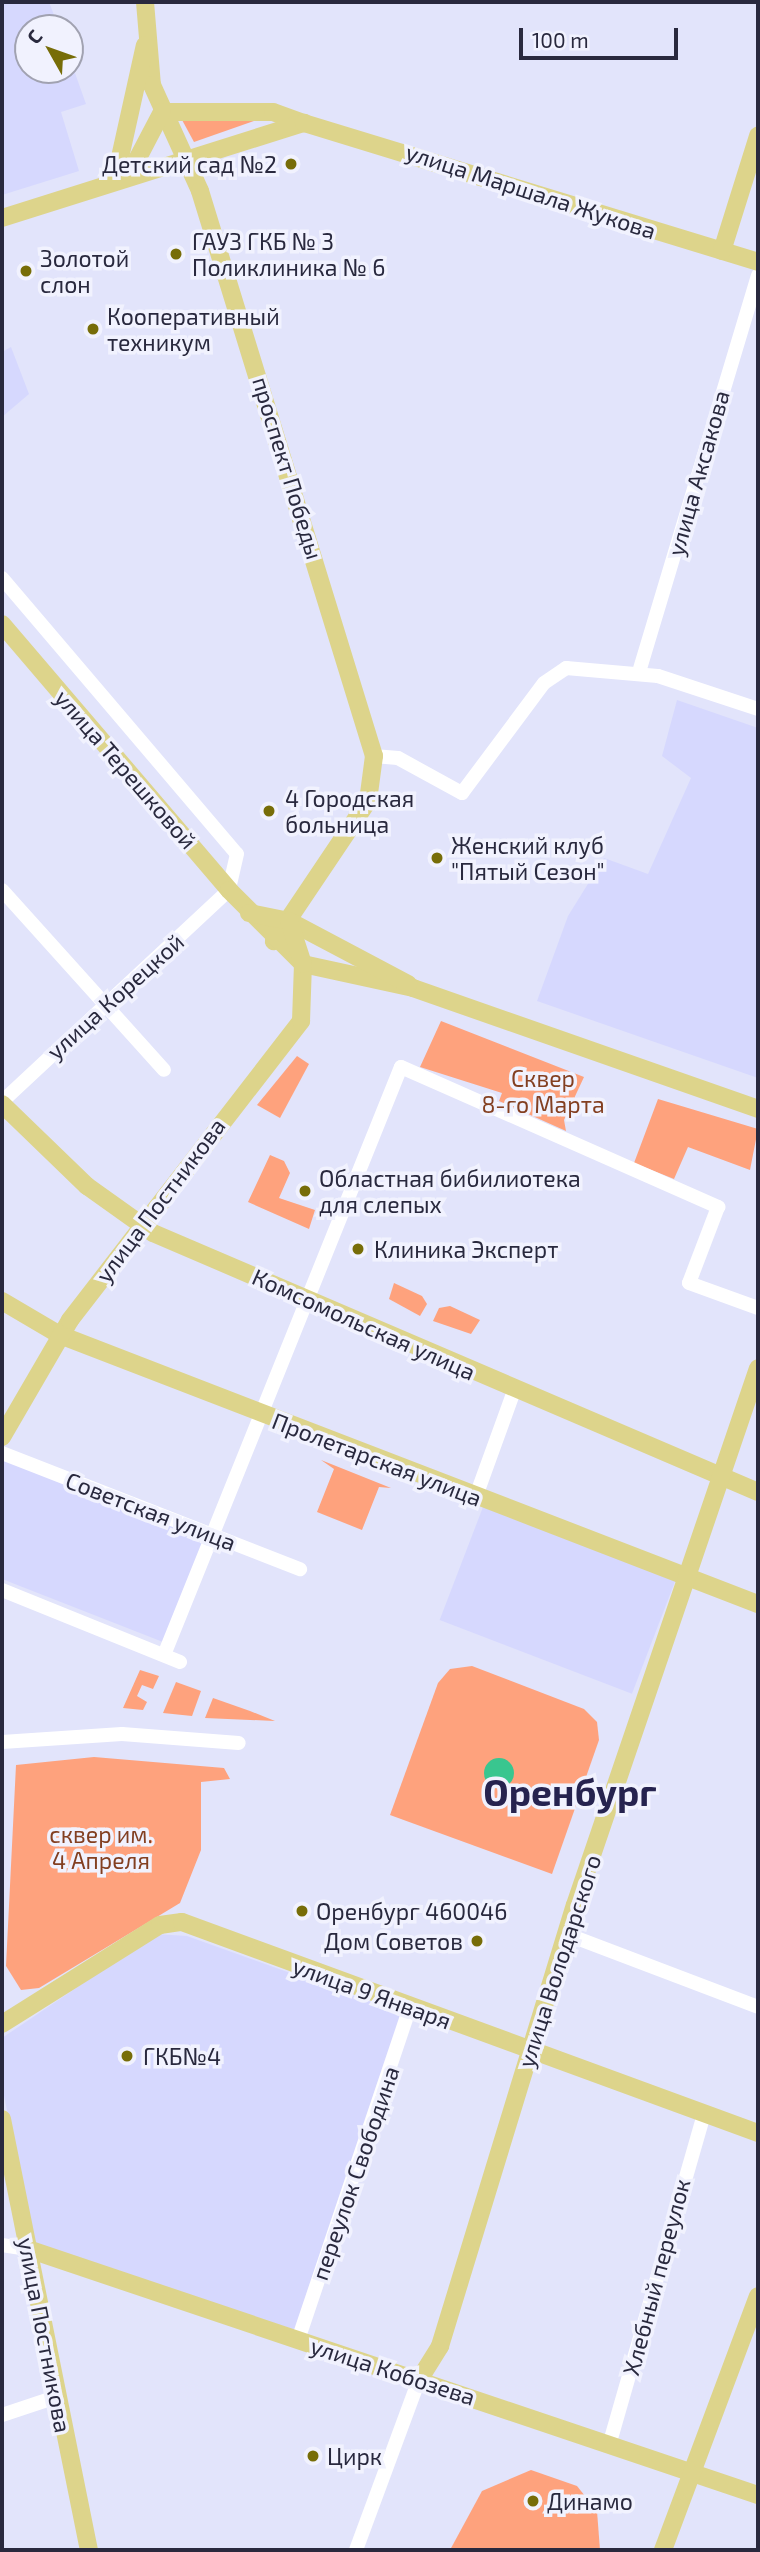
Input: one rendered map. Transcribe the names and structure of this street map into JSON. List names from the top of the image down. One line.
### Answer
{"streets":{"main road":["улица Маршала Жукова","проспект Победы","улица Терешковой","улица Постникова","Комсомольская улица","Пролетарская улица","улица Володарского","улица 9 Января","улица Кобозева"],"street":["улица Аксакова","улица Корецкой","Советская улица","переулок Свободина","Хлебный переулок"]},"crossings":[["улица Маршала Жукова","проспект Победы"],["проспект Победы","улица Терешковой"],["улица Терешковой","улица Корецкой"],["улица Терешковой","улица Постникова"],["улица Корецкой","Комсомольская улица"],["улица Постникова","Комсомольская улица"],["улица Постникова","Пролетарская улица"],["улица Постникова","улица Кобозева"],["Комсомольская улица","улица Володарского"],["Пролетарская улица","улица Володарского"],["улица Володарского","улица 9 Января"],["улица Володарского","улица Кобозева"],["улица 9 Января","переулок Свободина"],["улица 9 Января","Хлебный переулок"],["переулок Свободина","улица Кобозева"],["Хлебный переулок","улица Кобозева"]],"districts":["Оренбург"],"parks":["Сквер 8-го Марта","сквер им. 4 Апреля"],"places":["Детский сад №2","ГАУЗ ГКБ № 3 Поликлиника № 6","Золотой слон","Кооперативный техникум","4 Городская больница","Женский клуб \"Пятый Сезон\"","Областная бибилиотека для слепых","Клиника Эксперт","Оренбург 460046","Дом Советов","ГКБ№4","Цирк","Динамо"],"scale_bar":"100 m","north":"top left"}
